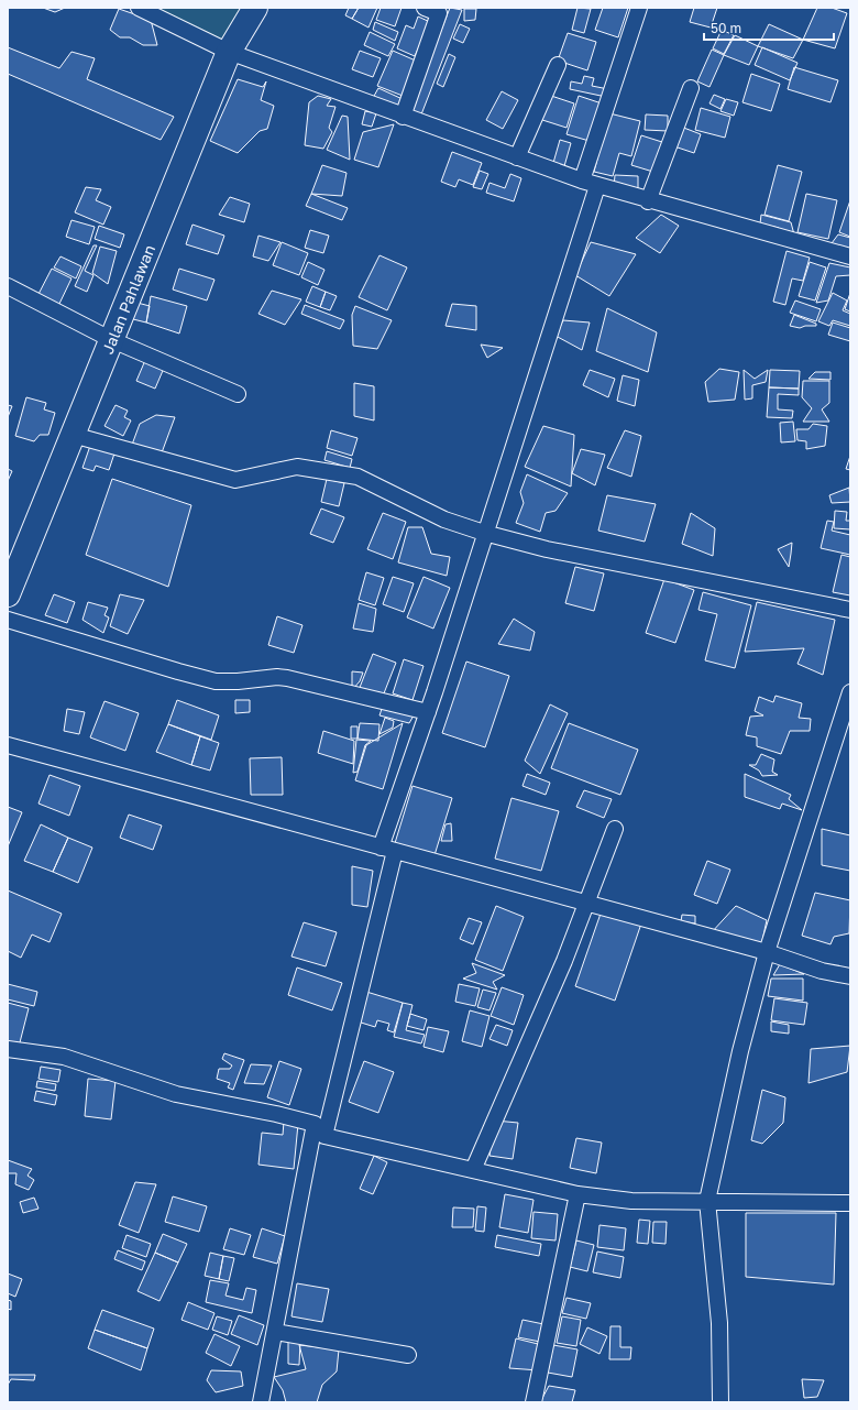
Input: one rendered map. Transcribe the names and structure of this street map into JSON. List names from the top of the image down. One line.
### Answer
{"streets":{"main road":["Jalan Pahlawan"]},"scale_bar":"50 m"}
